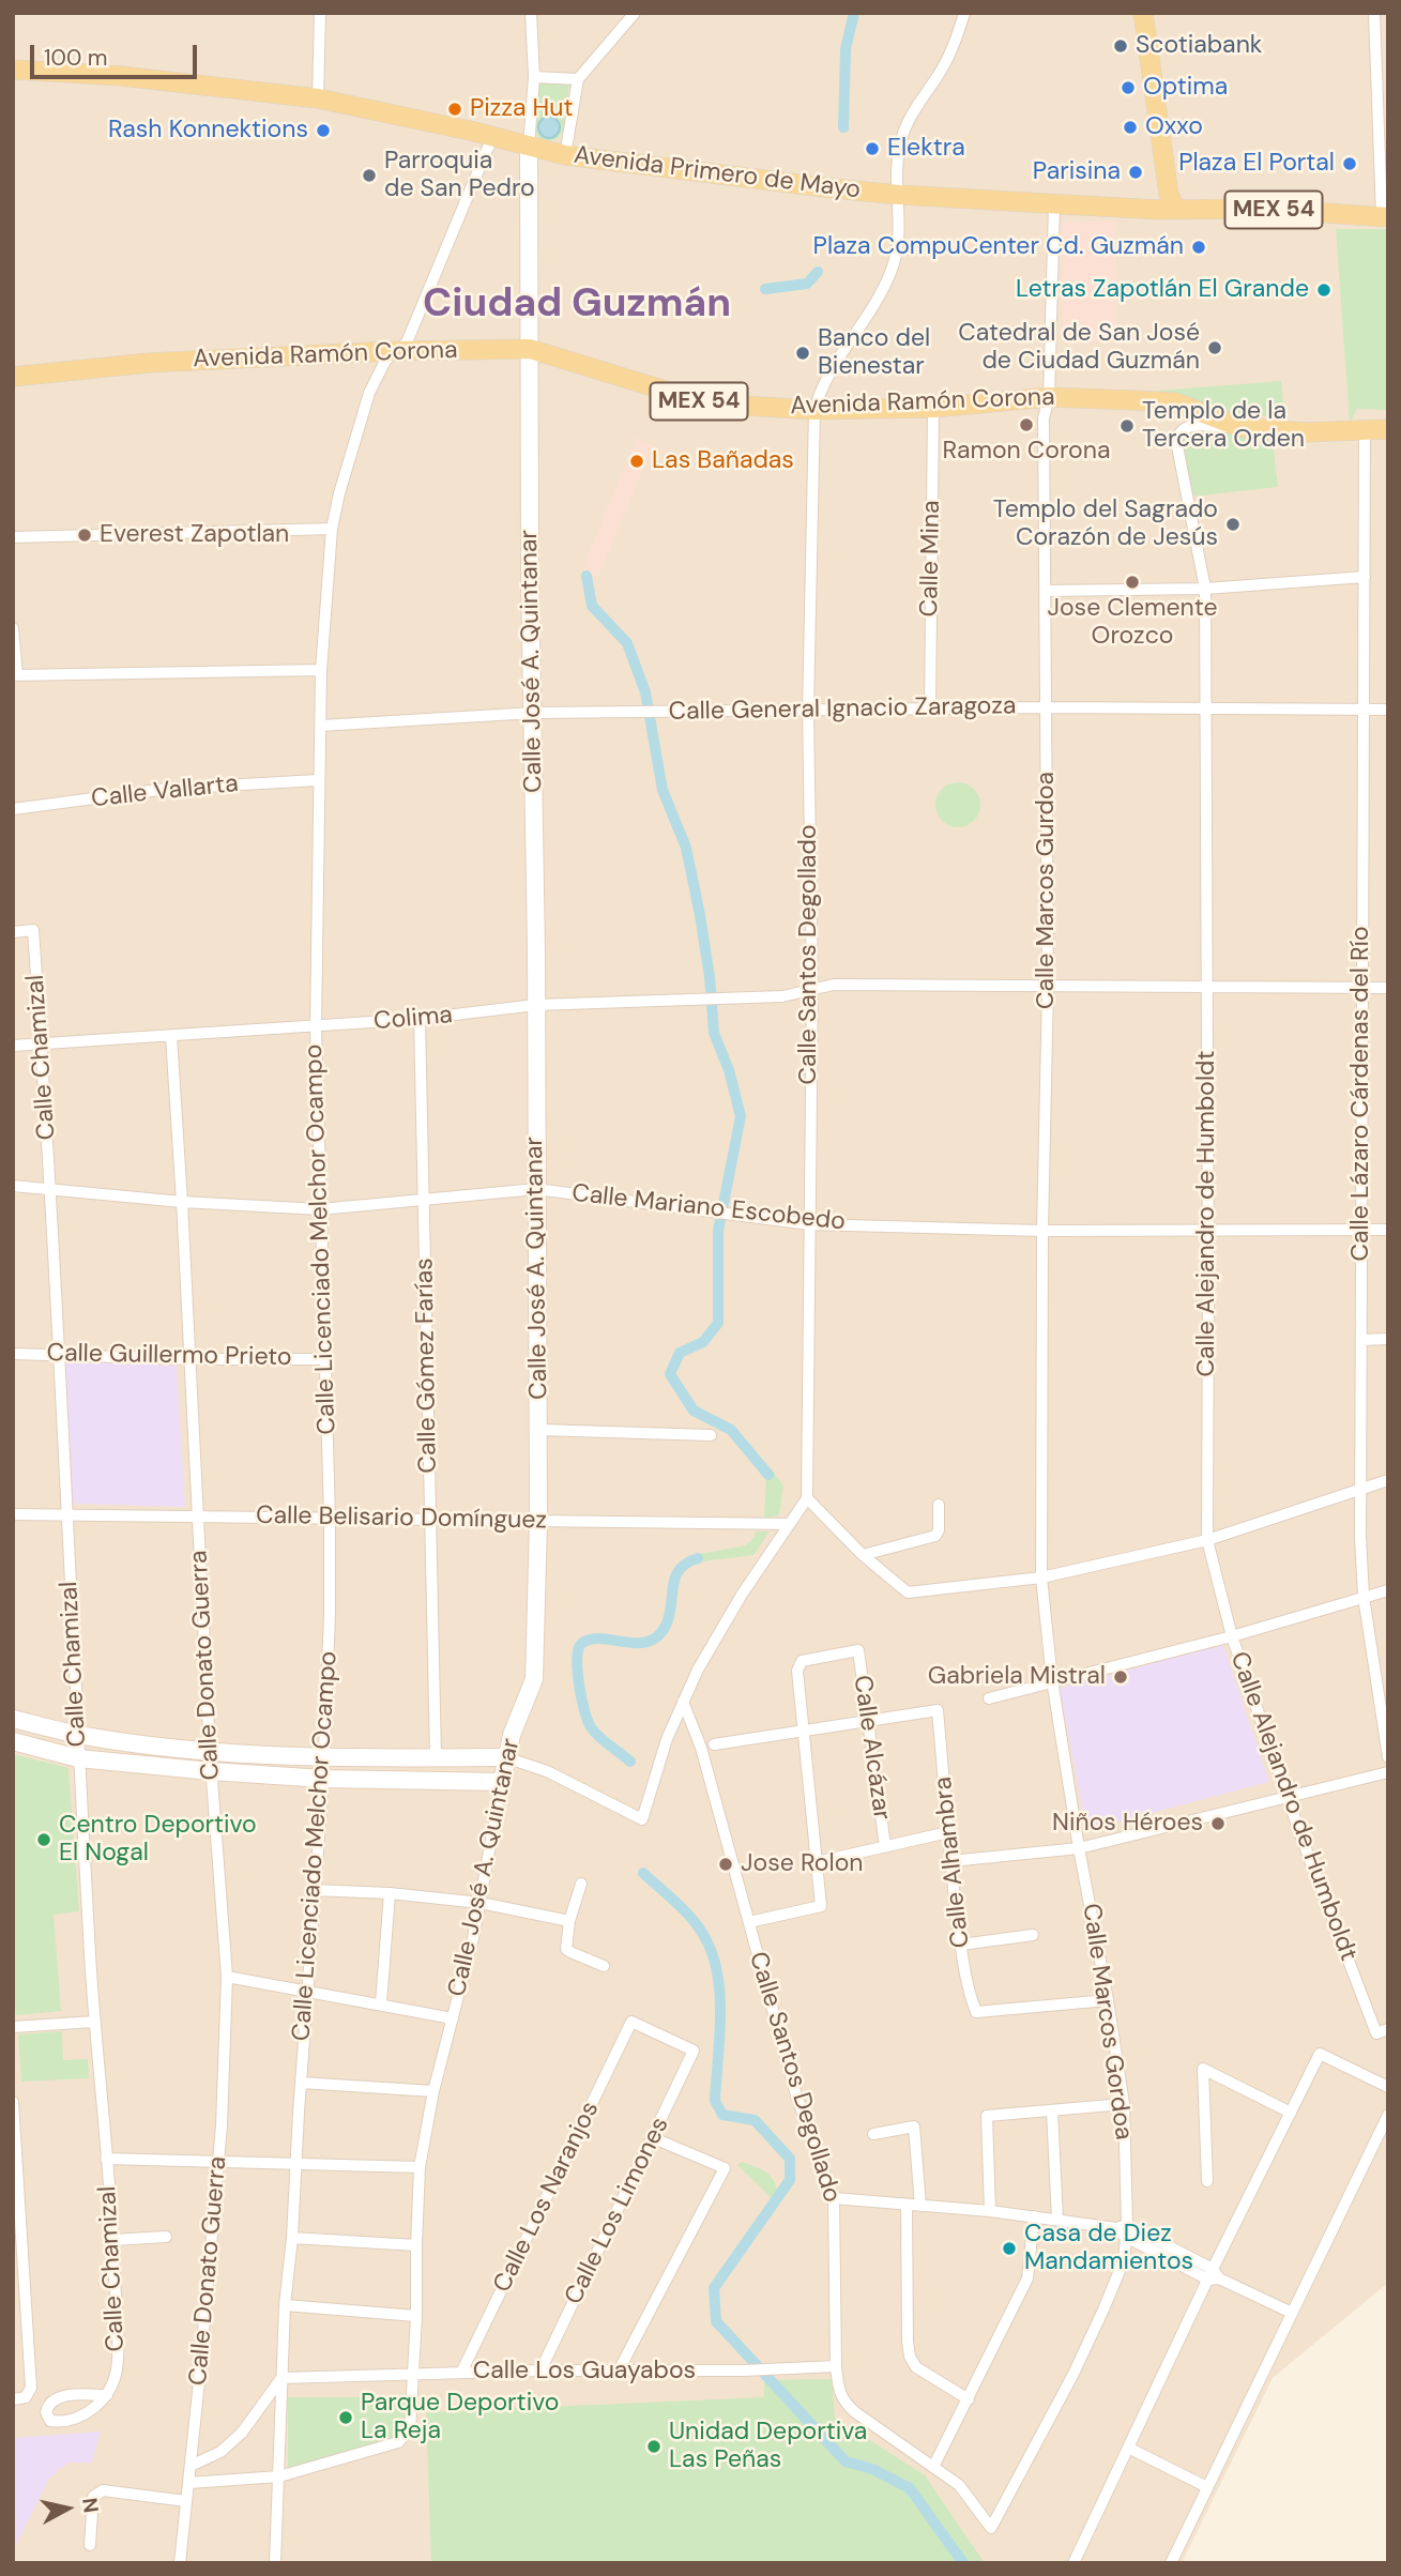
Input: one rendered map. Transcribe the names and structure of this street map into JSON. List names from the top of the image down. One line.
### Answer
{"streets":{"main road":["Avenida Primero de Mayo","MEX 54","Avenida Ramón Corona"],"street":["Calle Mina","Calle José A. Quintanar","Calle General Ignacio Zaragoza","Calle Vallarta","Calle Marcos Gurdoa","Calle Santos Degollado","Colima","Calle Chamizal","Calle Lázaro Cárdenas del Río","Calle Mariano Escobedo","Calle Alejandro de Humboldt","Calle Licenciado Melchor Ocampo","Calle Guillermo Prieto","Calle Gómez Farías","Calle Belisario Domínguez","Calle Donato Guerra","Calle Alcázar","Calle Alhambra","Calle Marcos Gordoa","Calle Los Naranjos","Calle Los Limones","Calle Los Guayabos"]},"crossings":[["Avenida Primero de Mayo","MEX 54"],["Avenida Primero de Mayo","Calle José A. Quintanar"],["Avenida Primero de Mayo","Calle Marcos Gurdoa"],["Avenida Primero de Mayo","Calle Santos Degollado"],["Avenida Primero de Mayo","Calle Licenciado Melchor Ocampo"],["Avenida Ramón Corona","Calle Mina"],["Avenida Ramón Corona","Calle José A. Quintanar"],["Avenida Ramón Corona","Calle Marcos Gurdoa"],["Avenida Ramón Corona","Calle Santos Degollado"],["Avenida Ramón Corona","Calle Lázaro Cárdenas del Río"],["Avenida Ramón Corona","Calle Alejandro de Humboldt"],["Avenida Ramón Corona","Calle Licenciado Melchor Ocampo"],["Calle Mina","Calle General Ignacio Zaragoza"],["Calle José A. Quintanar","Calle General Ignacio Zaragoza"],["Calle José A. Quintanar","Colima"],["Calle José A. Quintanar","Calle Mariano Escobedo"],["Calle José A. Quintanar","Calle Licenciado Melchor Ocampo"],["Calle José A. Quintanar","Calle Belisario Domínguez"],["Calle José A. Quintanar","Calle Donato Guerra"],["Calle José A. Quintanar","Calle Los Guayabos"],["Calle General Ignacio Zaragoza","Calle Marcos Gurdoa"],["Calle General Ignacio Zaragoza","Calle Santos Degollado"],["Calle General Ignacio Zaragoza","Calle Lázaro Cárdenas del Río"],["Calle General Ignacio Zaragoza","Calle Alejandro de Humboldt"],["Calle General Ignacio Zaragoza","Calle Licenciado Melchor Ocampo"],["Calle Vallarta","Calle Licenciado Melchor Ocampo"],["Calle Marcos Gurdoa","Colima"],["Calle Marcos Gurdoa","Calle Mariano Escobedo"],["Calle Marcos Gurdoa","Calle Marcos Gordoa"],["Calle Santos Degollado","Colima"],["Calle Santos Degollado","Calle Mariano Escobedo"],["Calle Santos Degollado","Calle Marcos Gordoa"],["Calle Santos Degollado","Calle Los Guayabos"],["Colima","Calle Chamizal"],["Colima","Calle Lázaro Cárdenas del Río"],["Colima","Calle Alejandro de Humboldt"],["Colima","Calle Licenciado Melchor Ocampo"],["Colima","Calle Gómez Farías"],["Colima","Calle Donato Guerra"],["Calle Chamizal","Calle Mariano Escobedo"],["Calle Chamizal","Calle Guillermo Prieto"],["Calle Chamizal","Calle Belisario Domínguez"],["Calle Lázaro Cárdenas del Río","Calle Mariano Escobedo"],["Calle Mariano Escobedo","Calle Alejandro de Humboldt"],["Calle Mariano Escobedo","Calle Licenciado Melchor Ocampo"],["Calle Mariano Escobedo","Calle Gómez Farías"],["Calle Mariano Escobedo","Calle Donato Guerra"],["Calle Licenciado Melchor Ocampo","Calle Guillermo Prieto"],["Calle Licenciado Melchor Ocampo","Calle Belisario Domínguez"],["Calle Licenciado Melchor Ocampo","Calle Los Guayabos"],["Calle Guillermo Prieto","Calle Donato Guerra"],["Calle Gómez Farías","Calle Belisario Domínguez"],["Calle Belisario Domínguez","Calle Donato Guerra"],["Calle Alcázar","Calle Alhambra"],["Calle Alhambra","Calle Marcos Gordoa"],["Calle Los Naranjos","Calle Los Limones"],["Calle Los Naranjos","Calle Los Guayabos"],["Calle Los Limones","Calle Los Guayabos"]],"districts":["Ciudad Guzmán"],"places":["Scotiabank","Optima","Pizza Hut","Oxxo","Rash Konnektions","Elektra","Plaza El Portal","Parisina","Parroquia de San Pedro","Plaza CompuCenter Cd. Guzmán","Letras Zapotlán El Grande","Catedral de San José de Ciudad Guzmán","Banco del Bienestar","Ramon Corona","Templo de la Tercera Orden","Las Bañadas","Templo del Sagrado Corazón de Jesús","Everest Zapotlan","Jose Clemente Orozco","Gabriela Mistral","Niños Héroes","Centro Deportivo El Nogal","Jose Rolon","Casa de Diez Mandamientos","Parque Deportivo La Reja","Unidad Deportiva Las Peñas"],"scale_bar":"100 m","north":"right"}
